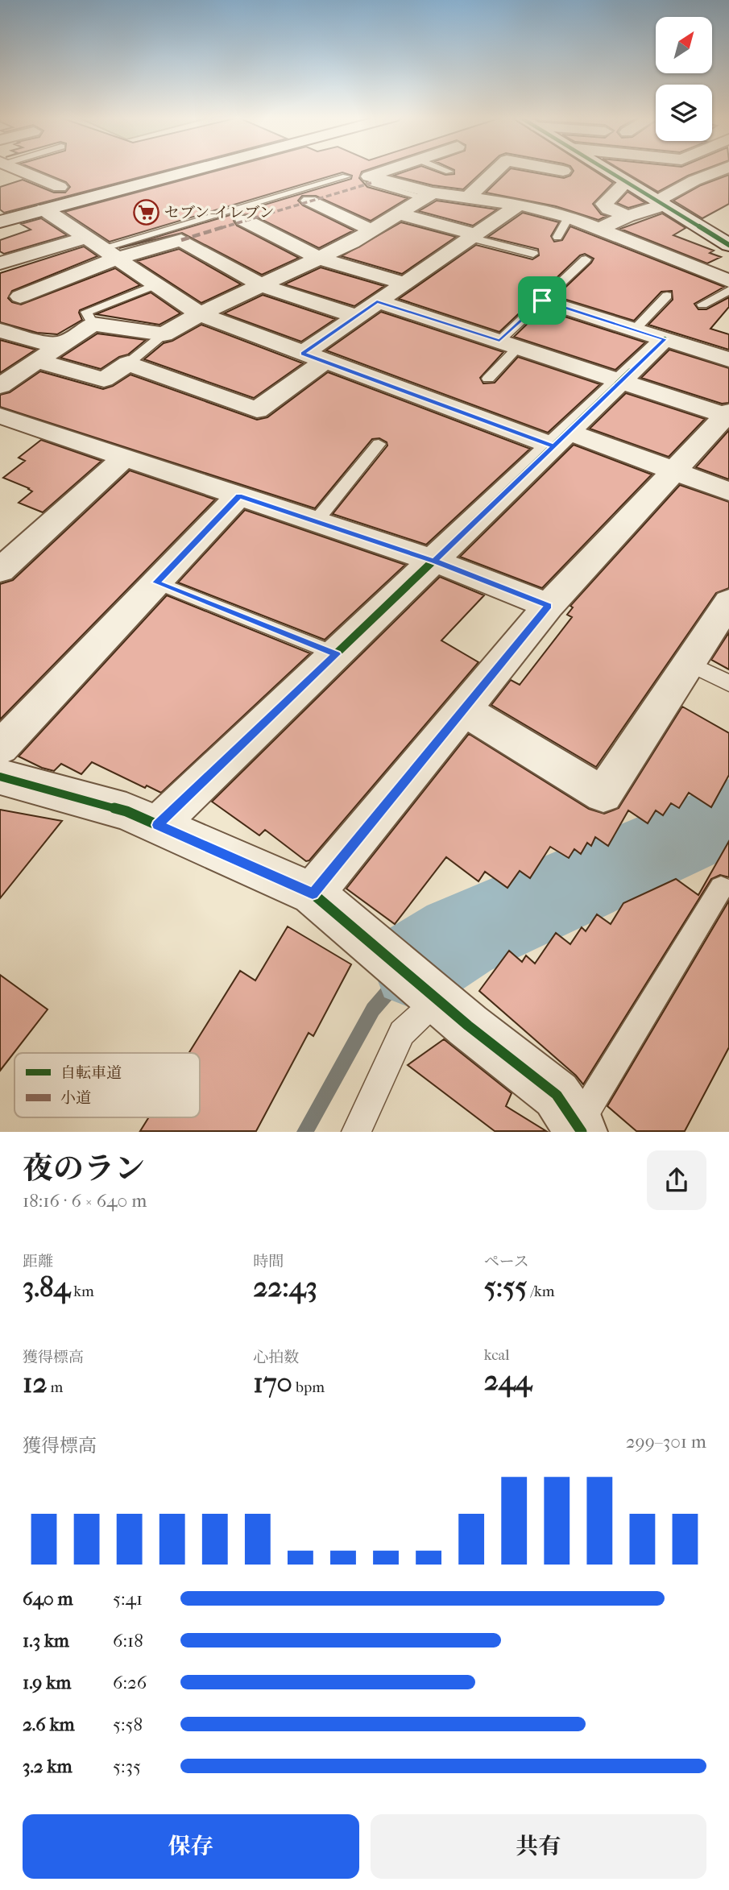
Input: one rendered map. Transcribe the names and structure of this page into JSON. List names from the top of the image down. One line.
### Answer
{"places":{"supermarket":["セブン-イレブン"]},"legend":["自転車道","小道"],"north":"top right","page":{"heading":["夜のラン","18:16 · 6 × 640 m"],"stats":[["距離","3.84 km"],["時間","22:43"],["ペース","5:55 /km"],["獲得標高","12 m"],["心拍数","170 bpm"],["kcal","244"]],"chart":["獲得標高","299–301 m"],"list":[{"name":"640 m","note":"5:41"},{"name":"1.3 km","note":"6:18"},{"name":"1.9 km","note":"6:26"},{"name":"2.6 km","note":"5:58"},{"name":"3.2 km","note":"5:35"}],"buttons":["保存","共有"]}}
